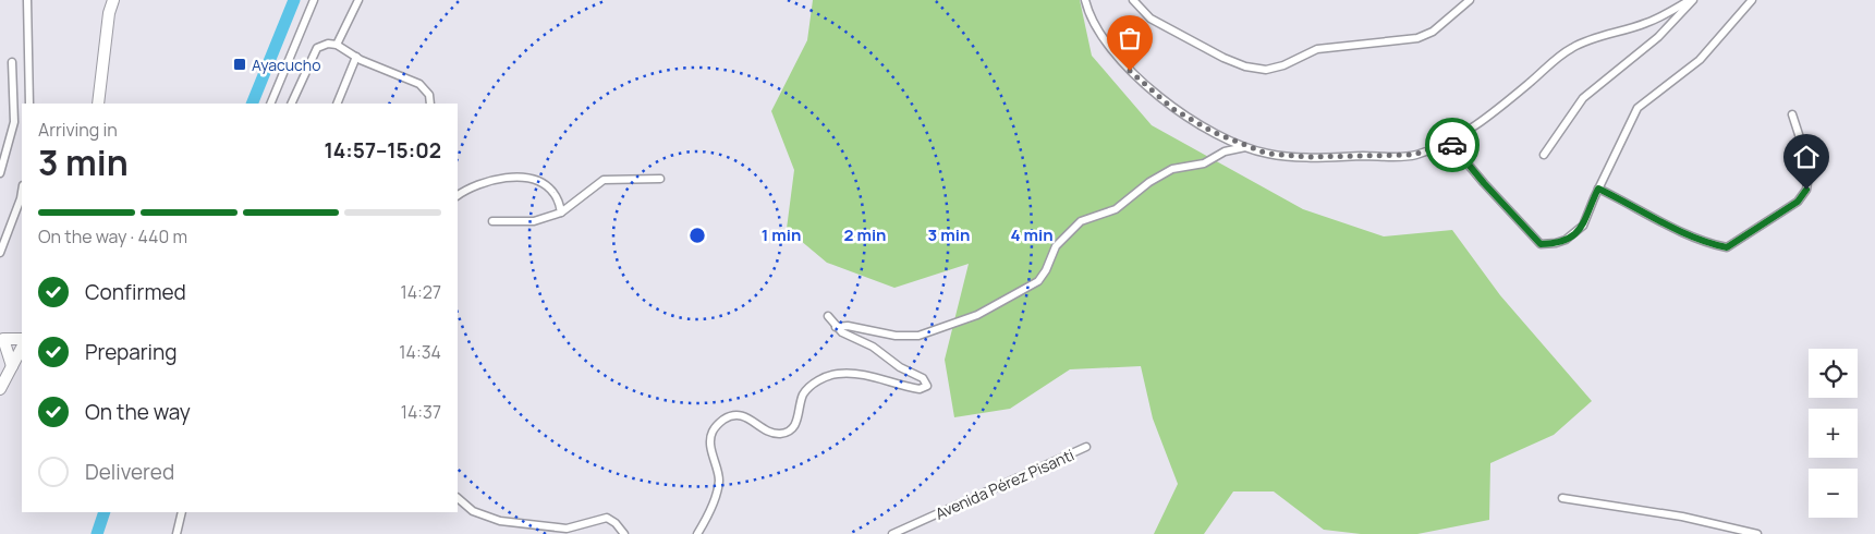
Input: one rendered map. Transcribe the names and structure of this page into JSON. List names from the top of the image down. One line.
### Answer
{"streets":{"street":["Avenida Pérez Pisanti"]},"places":{"transit":["Ayacucho"]},"page":{"heading":["3 min","Arriving in","14:57–15:02"],"bar":"On the way · 440 m","list":[["Confirmed","14:27"],["Preparing","14:34"],["On the way","14:37"],"Delivered"],"map_buttons":["+","−"]},"rings":["1 min","2 min","3 min","4 min"]}
